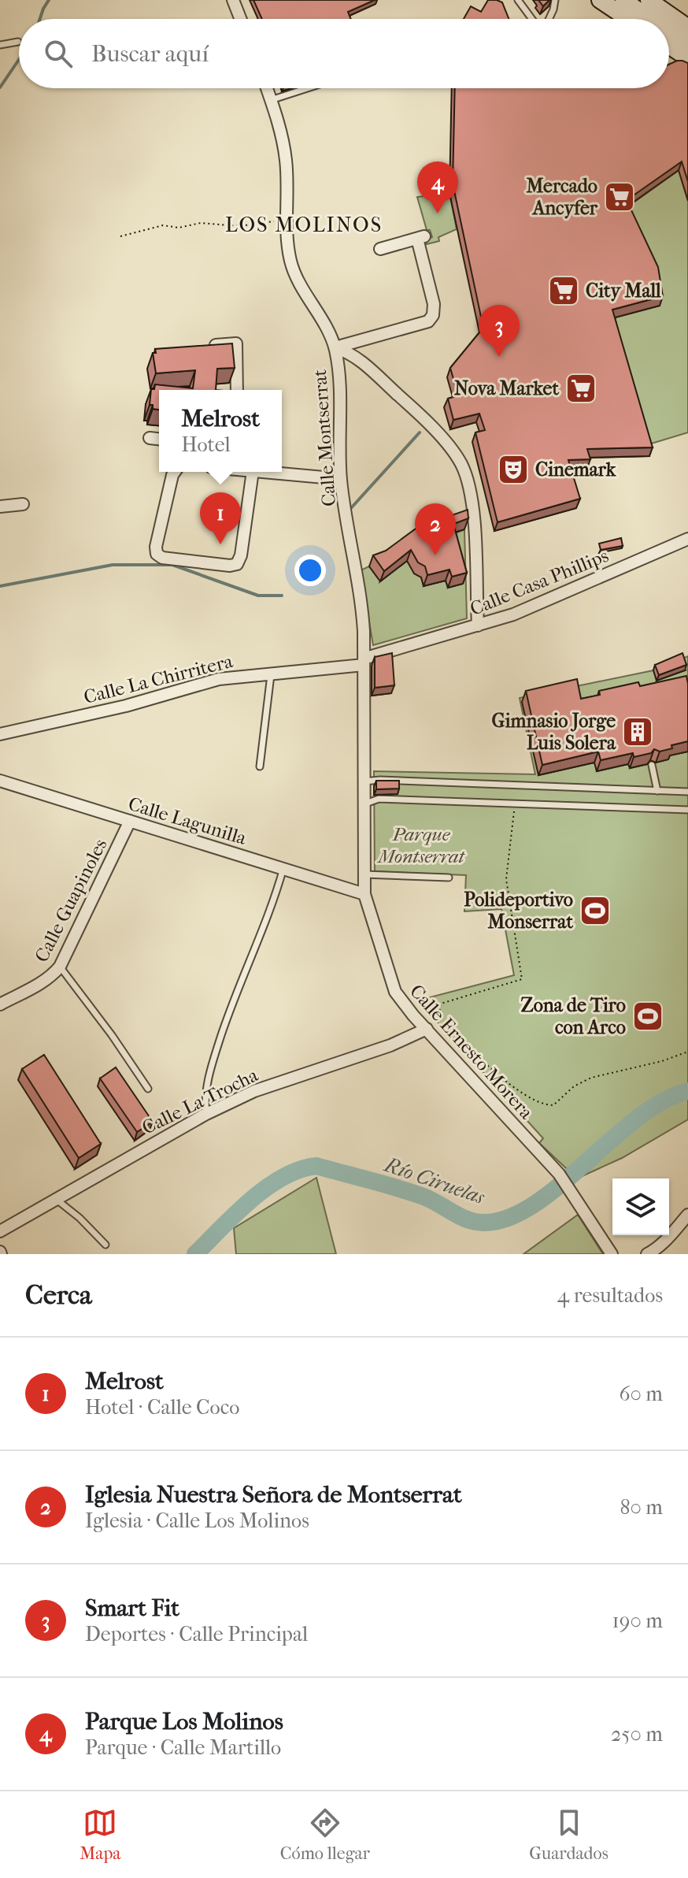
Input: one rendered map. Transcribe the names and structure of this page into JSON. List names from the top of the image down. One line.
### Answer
{"streets":{"street":["Calle Montserrat","Calle Casa Phillips","Calle La Chirritera","Calle Lagunilla","Calle Guapinoles","Calle Ernesto Morera","Calle La Trocha"]},"crossings":[["Calle Montserrat","Calle Casa Phillips"],["Calle Montserrat","Calle La Chirritera"],["Calle Montserrat","Calle Ernesto Morera"],["Calle Casa Phillips","Calle La Chirritera"],["Calle Casa Phillips","Calle Ernesto Morera"],["Calle La Chirritera","Calle Ernesto Morera"],["Calle Lagunilla","Calle Guapinoles"],["Calle Lagunilla","Calle Ernesto Morera"],["Calle Ernesto Morera","Calle La Trocha"]],"districts":["LOS MOLINOS"],"water":["Río Ciruelas"],"parks":["Parque Montserrat"],"places":{"supermarket":["Mercado Ancyfer","City Mall","Nova Market"],"theatre":["Cinemark"],"building":["Gimnasio Jorge Luis Solera"],"sports":["Polideportivo Monserrat","Zona de Tiro con Arco"]},"page":{"search":"Buscar aquí","pins":["4","3","1","2"],"popup":["Melrost","Hotel"],"heading":["Cerca","4 resultados"],"list":[{"mark":"1","name":"Melrost","note":"Hotel · Calle Coco","value":"60 m"},{"mark":"2","name":"Iglesia Nuestra Señora de Montserrat","note":"Iglesia · Calle Los Molinos","value":"80 m"},{"mark":"3","name":"Smart Fit","note":"Deportes · Calle Principal","value":"190 m"},{"mark":"4","name":"Parque Los Molinos","note":"Parque · Calle Martillo","value":"250 m"}],"nav":["Mapa","Cómo llegar","Guardados"]}}
